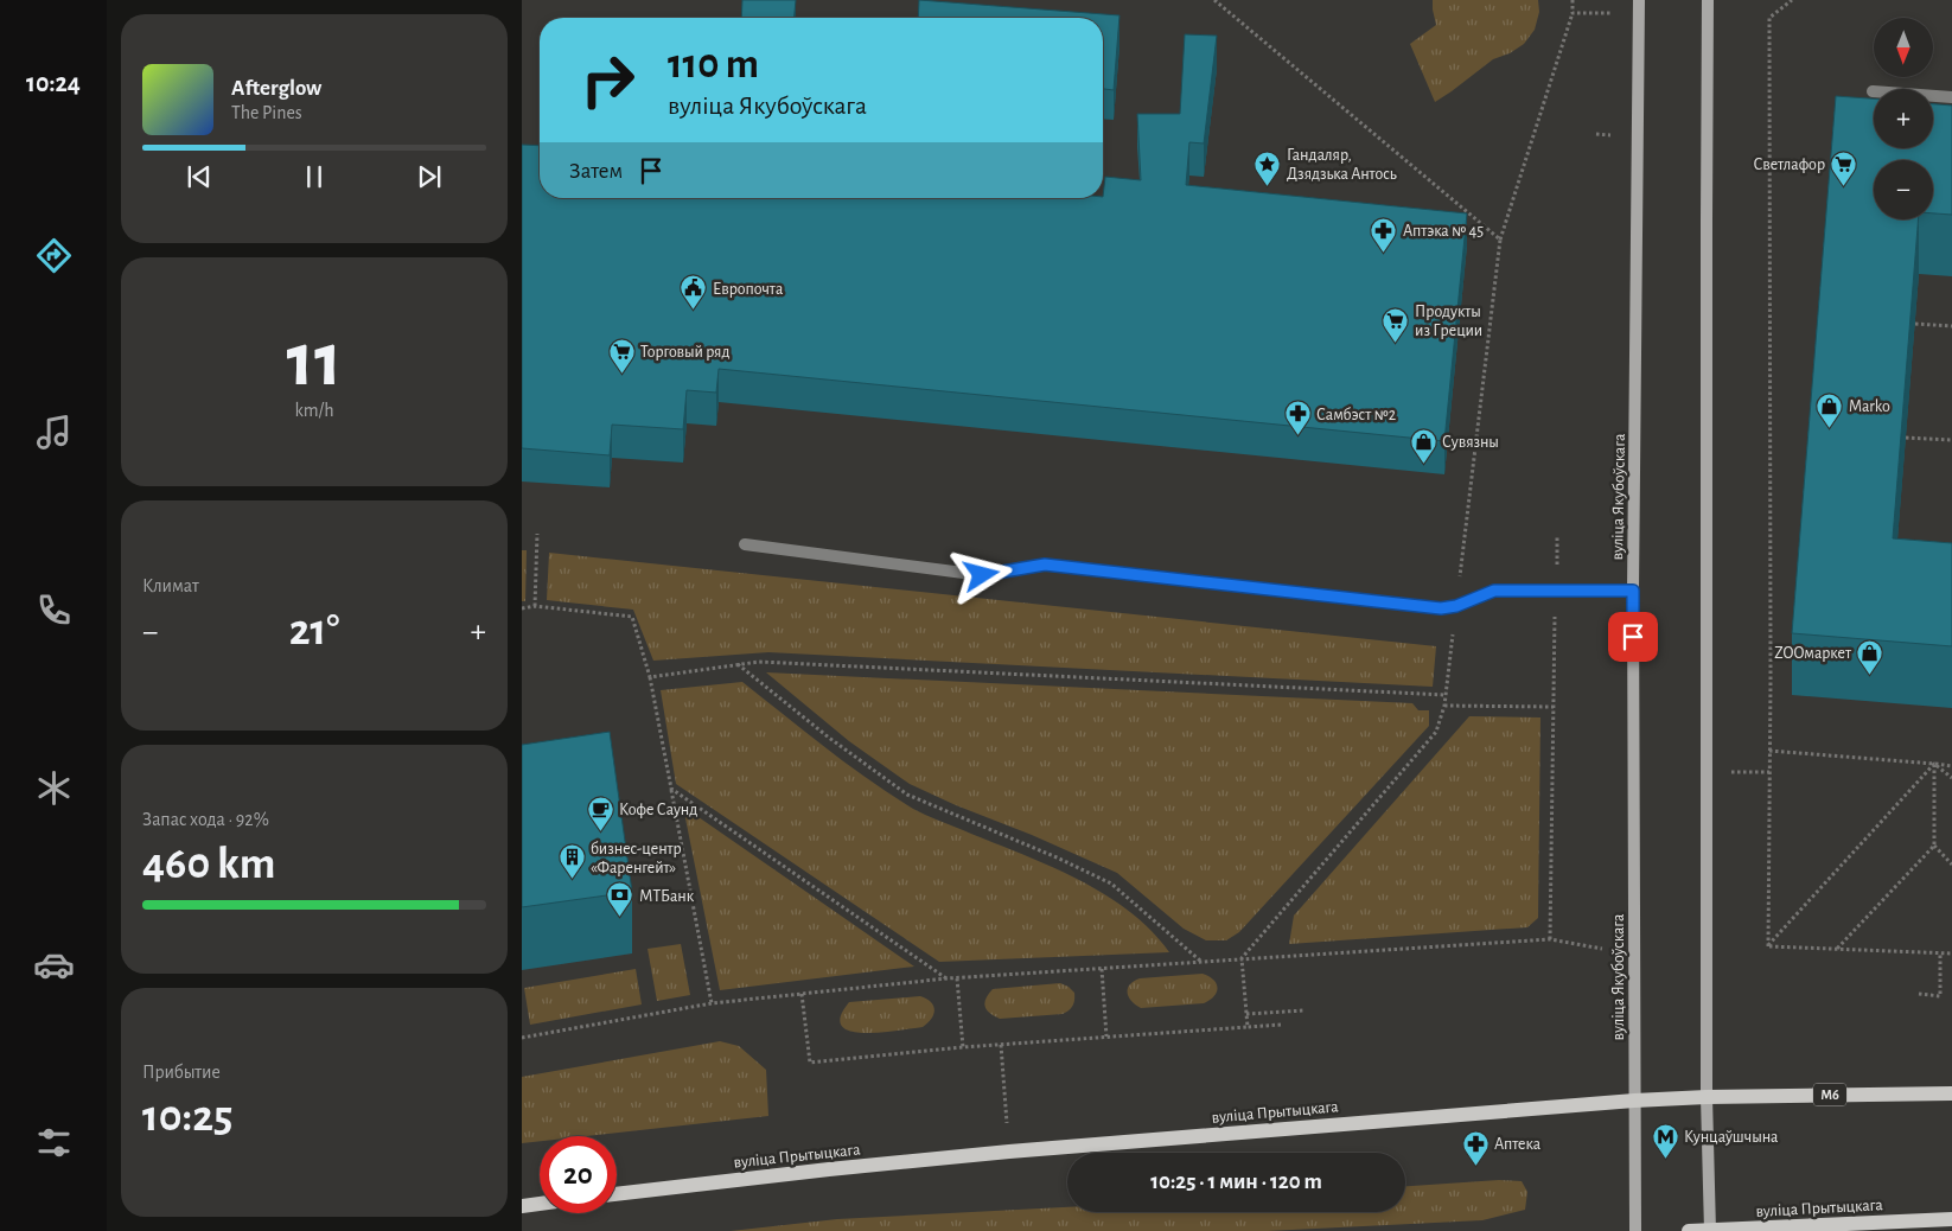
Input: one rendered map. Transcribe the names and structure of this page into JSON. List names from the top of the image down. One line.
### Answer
{"streets":{"main road":["вуліца Якубоўскага","М6","вуліца Прытыцкага"]},"crossings":[["вуліца Якубоўскага","вуліца Прытыцкага"]],"places":{"place":["Гандаляр, Дзядзька Антось"],"supermarket":["Светлафор","Продукты из Греции","Торговый ряд"],"pharmacy":["Аптэка № 45","Самбэст №2","Аптека"],"public building":["Европочта"],"shop":["Marko","Сувязны","ZOOмаркет"],"cafe":["Кофе Саунд"],"building":["бизнес-центр «Фаренгейт»"],"bank":["МТБанк"],"metro station":["Кунцаўшчына"]},"north":"bottom","page":{"tabs":"10:24","map_buttons":["+","−"],"turn":["110 m","вуліца Якубоўскага"],"song":["Afterglow","The Pines"],"then":"Затем","tile":[["11","km/h"],"Климат",["Запас хода · 92%","460 km"],["Прибытие","10:25"]],"heat":["−","21°","+"],"limit":"20","trip":"10:25 · 1 мин · 120 m"}}
